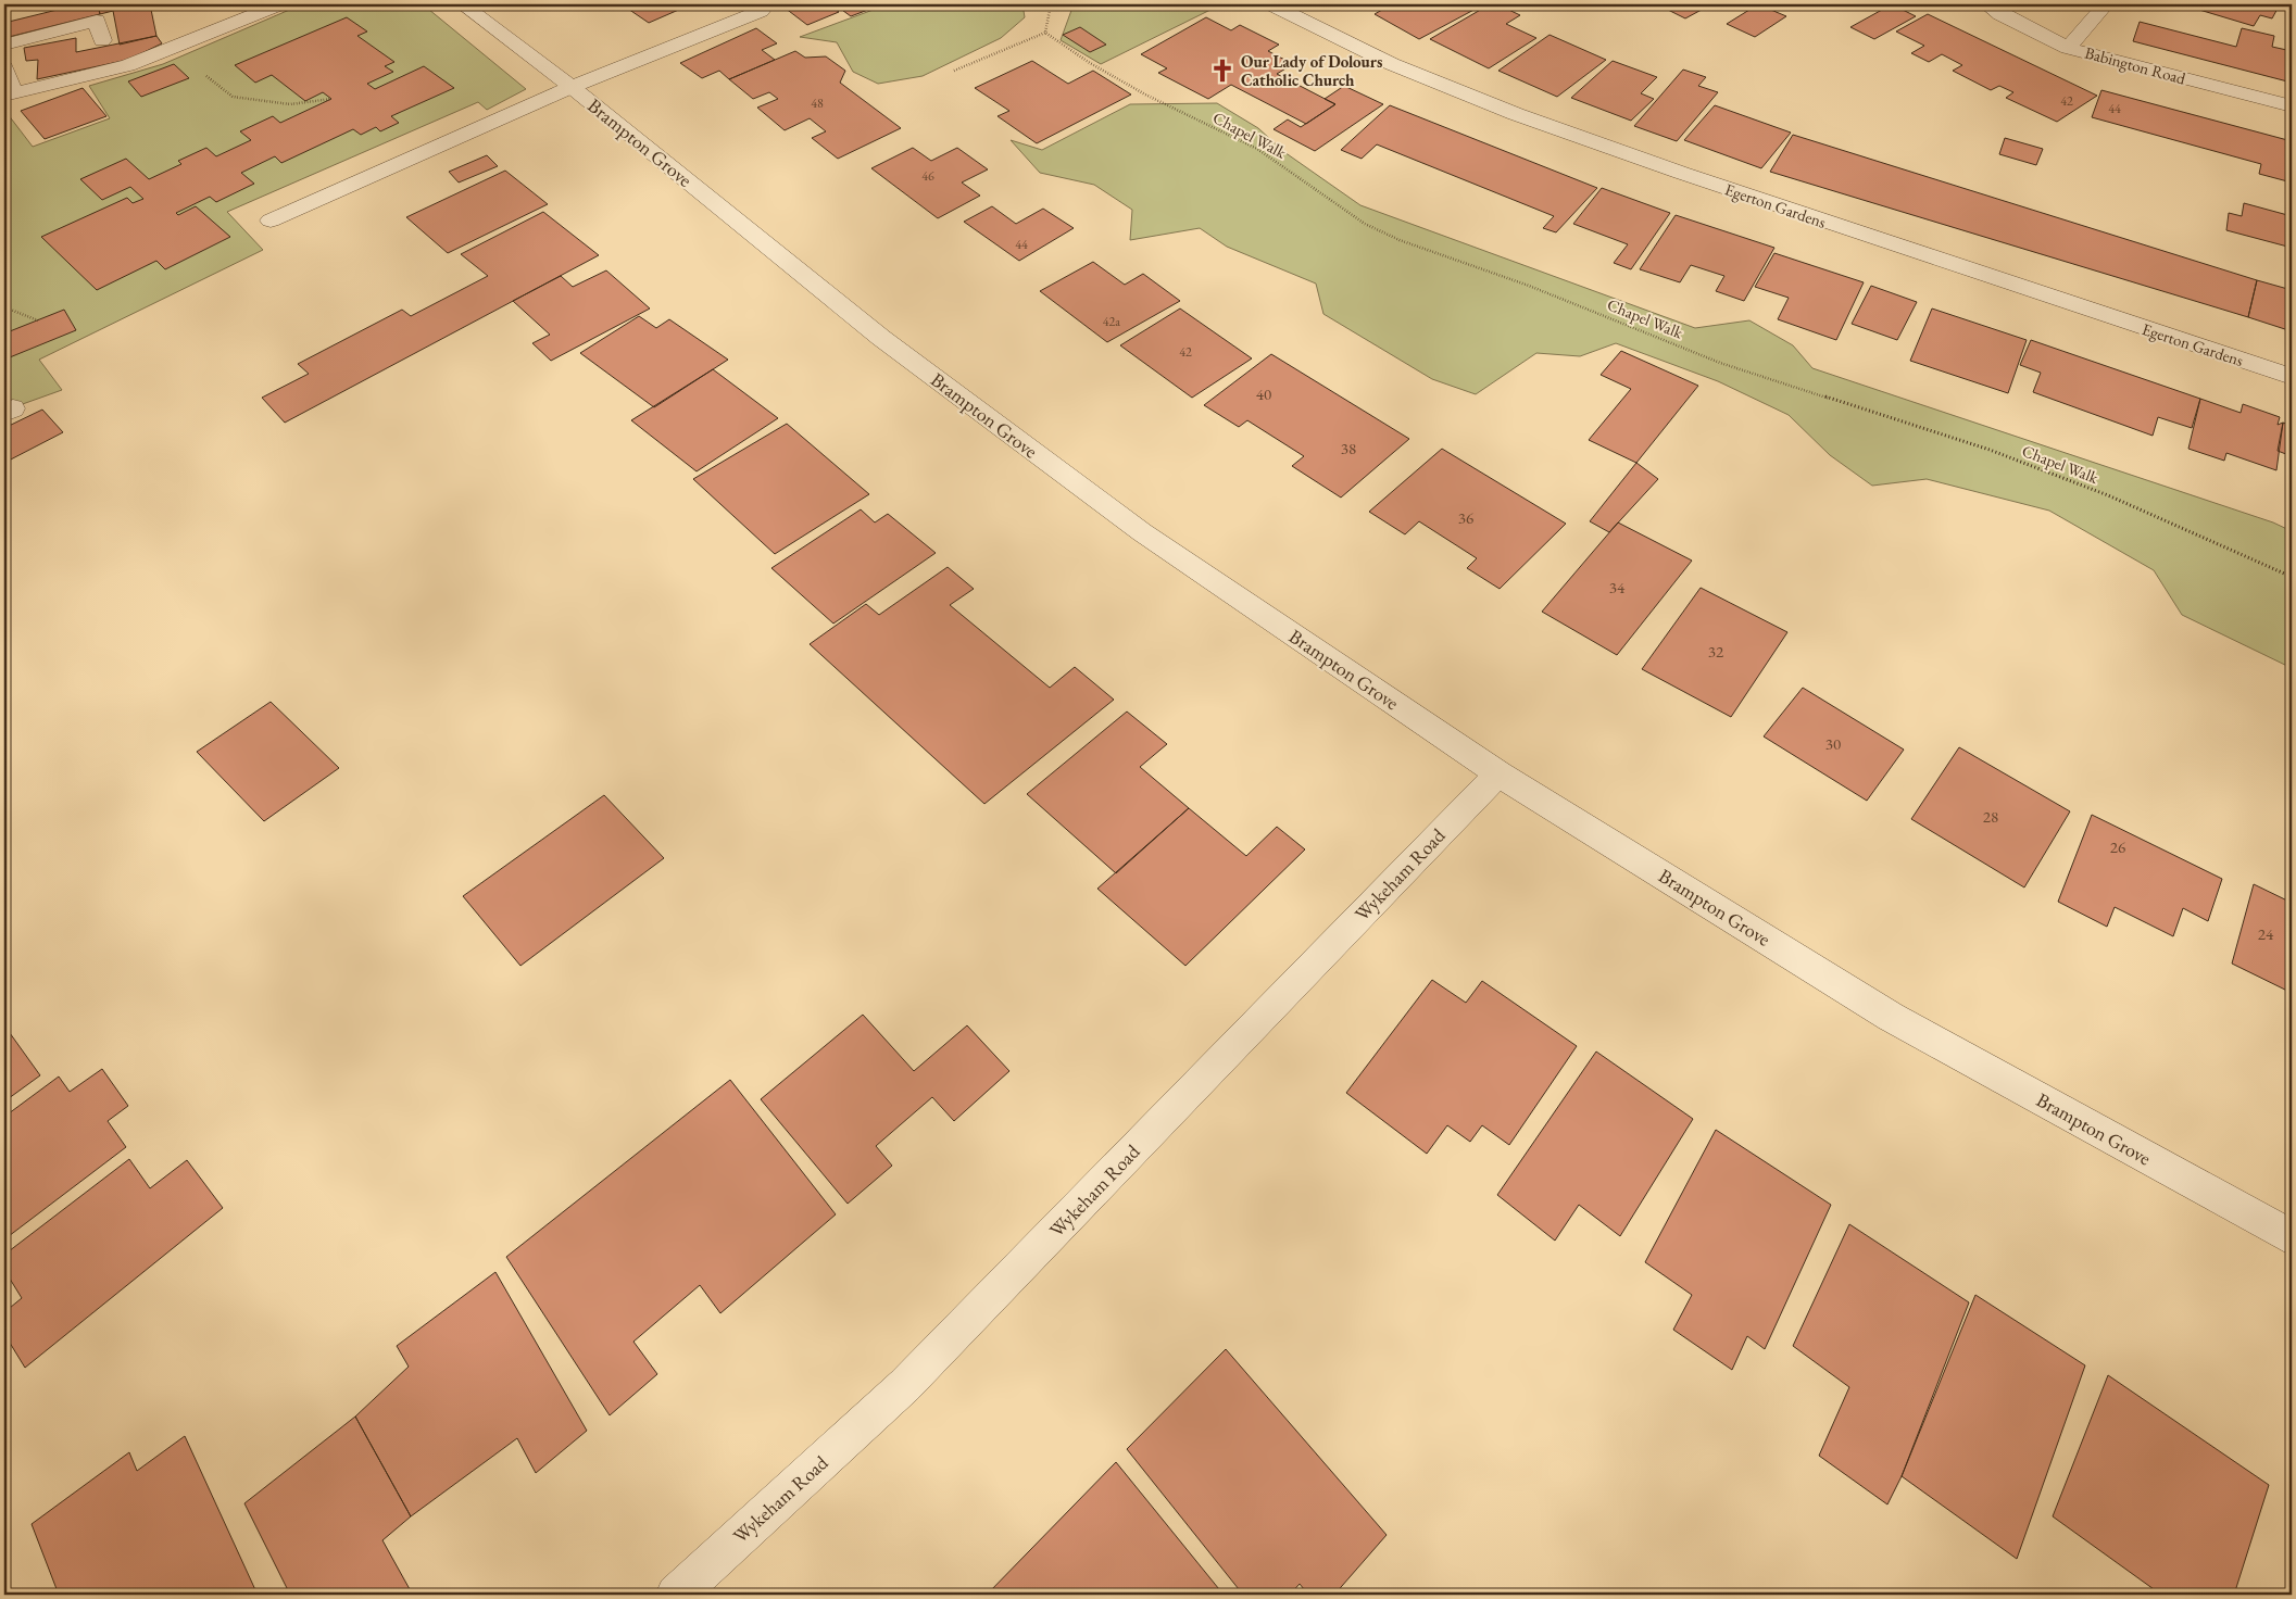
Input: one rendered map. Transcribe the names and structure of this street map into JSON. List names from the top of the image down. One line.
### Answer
{"streets":{"street":["Babington Road","Brampton Grove","Egerton Gardens","Wykeham Road"],"path":["Chapel Walk"]},"crossings":[["Brampton Grove","Wykeham Road"]],"places":{"church":["Our Lady of Dolours Catholic Church"]},"house_numbers":["42","48","44","46","44","42a","42","40","38","36","34","32","30","28","26","24"]}
